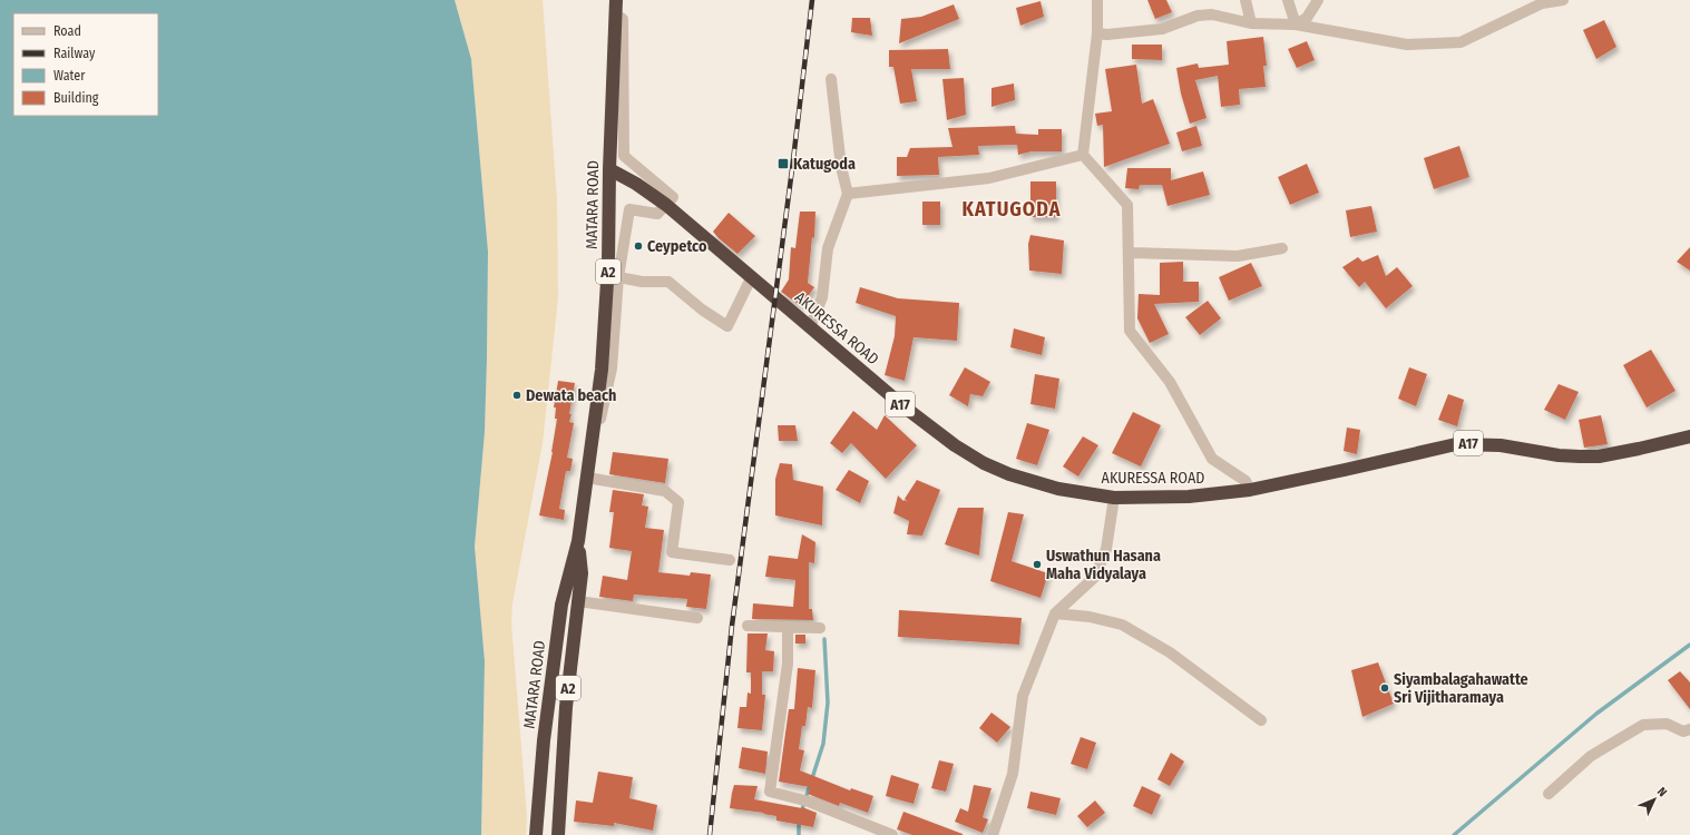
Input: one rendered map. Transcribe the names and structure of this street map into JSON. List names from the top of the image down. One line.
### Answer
{"streets":{"highway":["MATARA ROAD","A2","AKURESSA ROAD","A17"]},"crossings":[["MATARA ROAD","AKURESSA ROAD"]],"districts":["KATUGODA"],"places":{"transit":["Katugoda"],"other":["Ceypetco","Dewata beach","Uswathun Hasana Maha Vidyalaya","Siyambalagahawatte Sri Vijitharamaya"]},"legend":["Road","Railway","Water","Building"],"north":"top right"}
